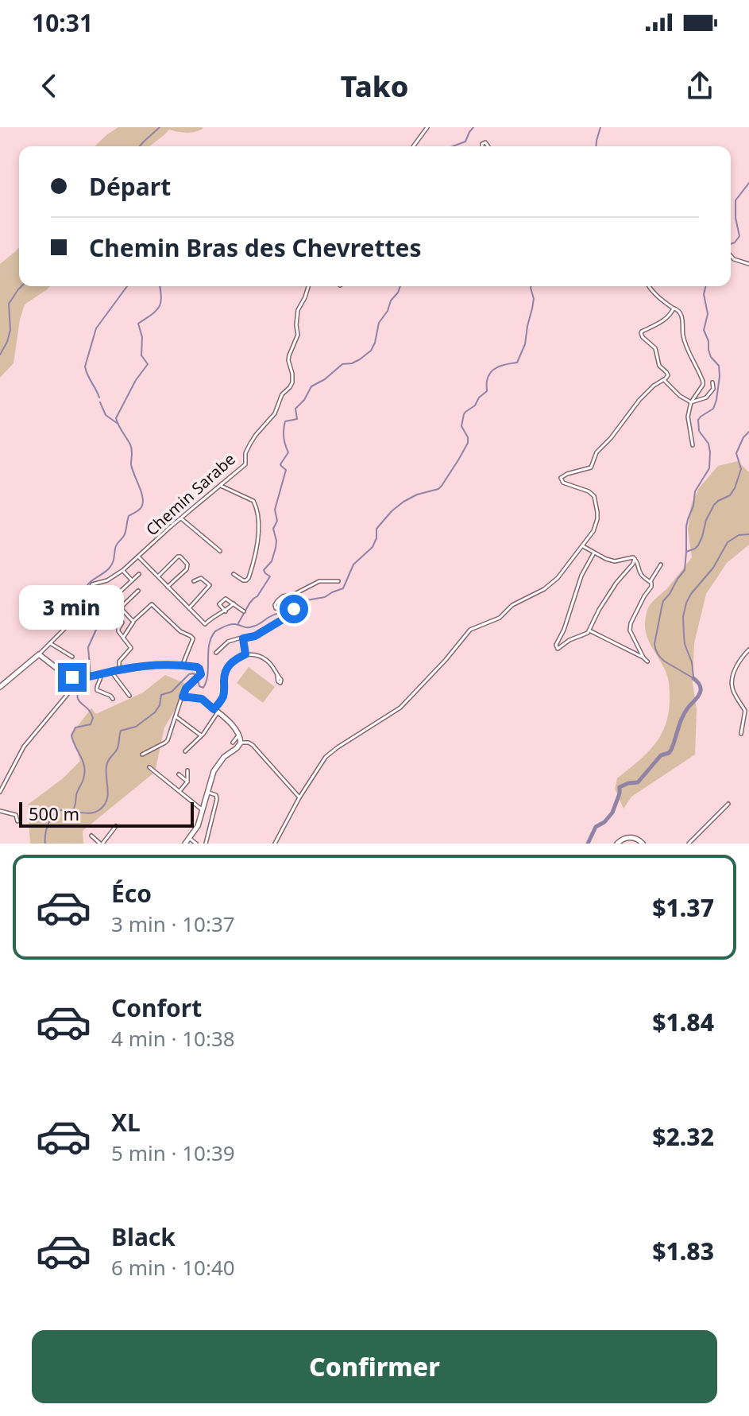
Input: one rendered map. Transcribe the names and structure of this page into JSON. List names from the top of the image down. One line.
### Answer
{"streets":{"street":["Chemin Sarabe"]},"scale_bar":"500 m","page":{"status":"10:31","header":"Tako","banner":["Départ","Chemin Bras des Chevrettes"],"bubble":"3 min","scale":"500 m","list":[{"name":"Éco","note":"3 min · 10:37","value":"$1.37"},{"name":"Confort","note":"4 min · 10:38","value":"$1.84"},{"name":"XL","note":"5 min · 10:39","value":"$2.32"},{"name":"Black","note":"6 min · 10:40","value":"$1.83"}],"buttons":"Confirmer"}}
